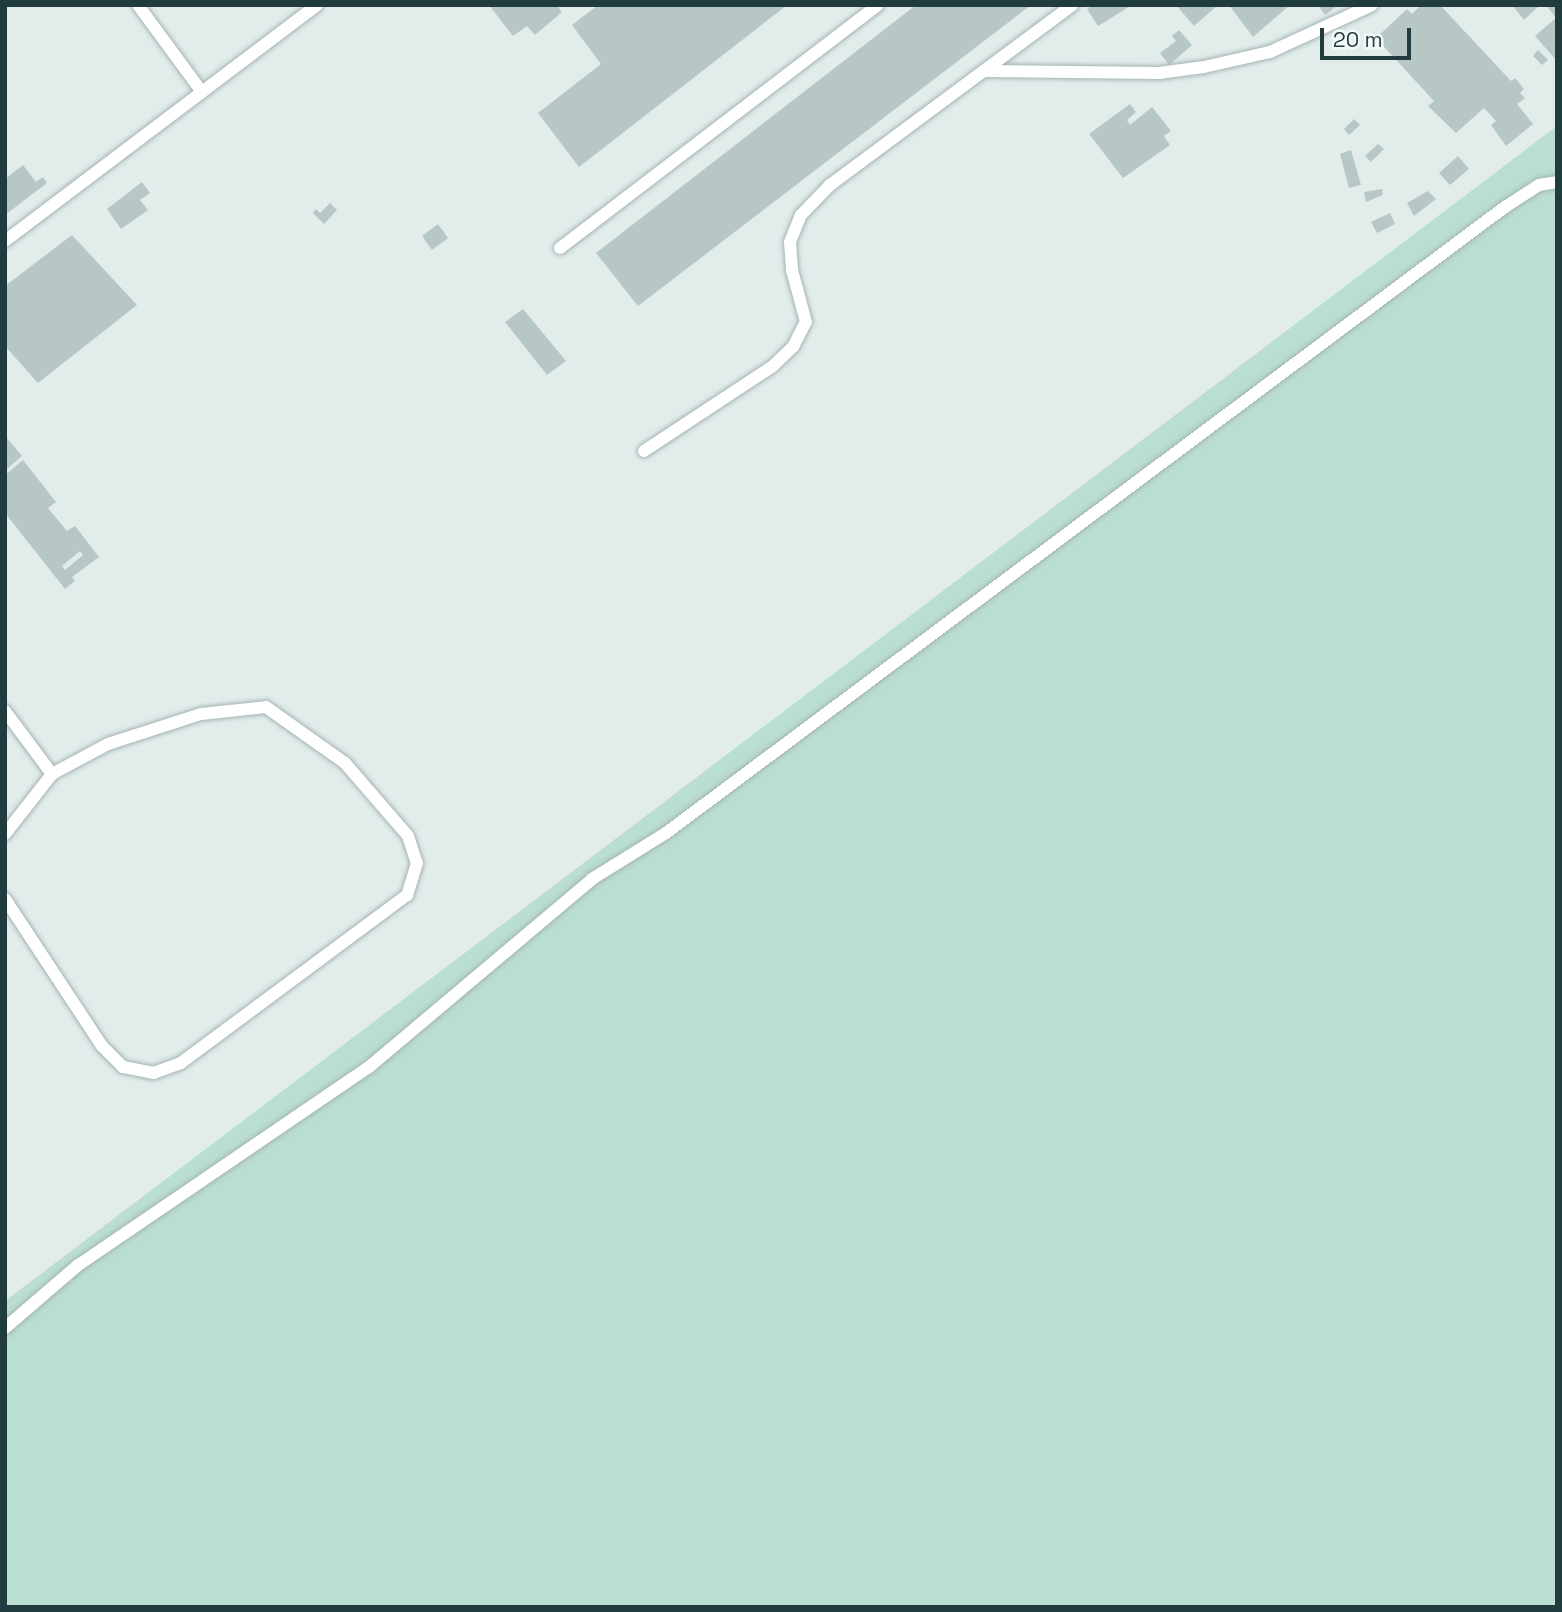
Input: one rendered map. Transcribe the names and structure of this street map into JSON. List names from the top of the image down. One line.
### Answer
{"scale_bar":"20 m"}
